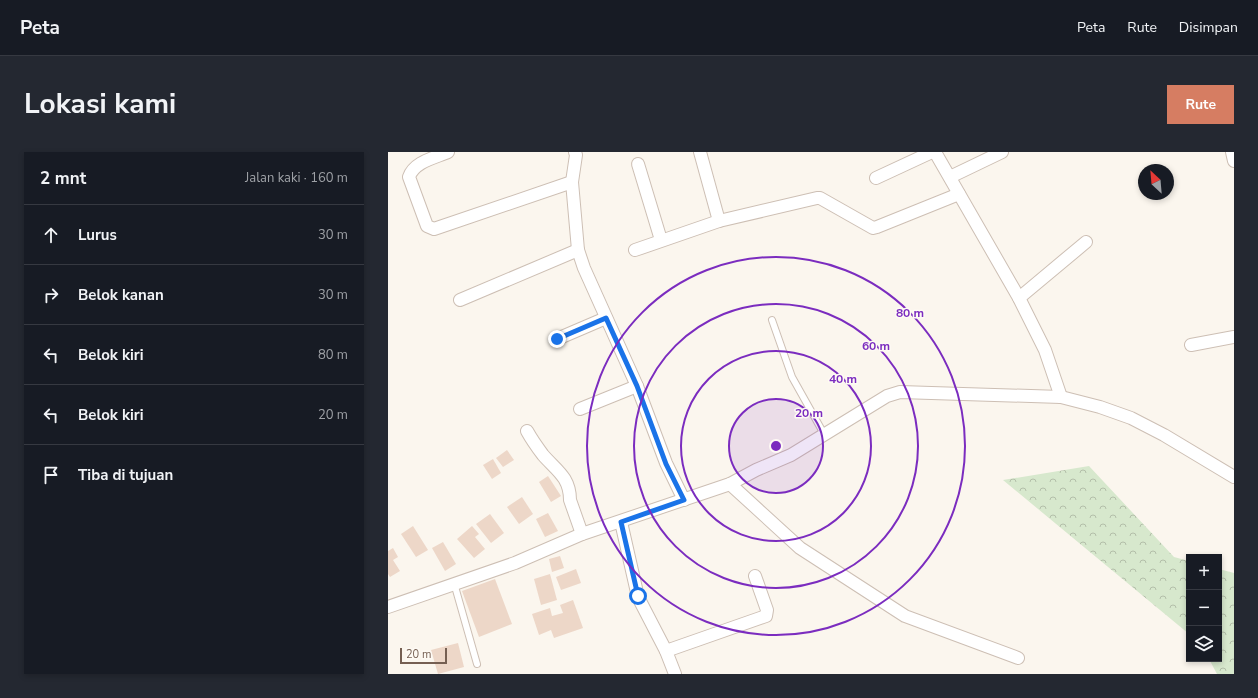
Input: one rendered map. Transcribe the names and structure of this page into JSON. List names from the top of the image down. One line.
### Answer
{"scale_bar":"20 m","north":"top left","page":{"header":"Peta","nav":["Peta","Rute","Disimpan"],"title":"Lokasi kami","buttons":"Rute","heading":["2 mnt","Jalan kaki · 160 m"],"list":[["Lurus","30 m"],["Belok kanan","30 m"],["Belok kiri","80 m"],["Belok kiri","20 m"],"Tiba di tujuan"],"map_buttons":["+","−"],"scale":"20 m"},"rings":["80 m","60 m","40 m","20 m"]}
